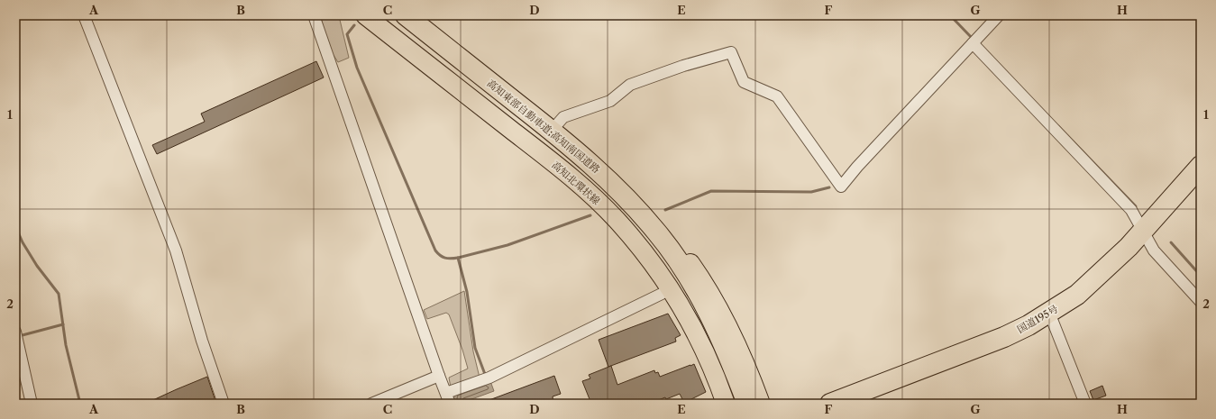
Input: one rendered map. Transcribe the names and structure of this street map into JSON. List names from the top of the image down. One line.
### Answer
{"streets":{"highway":["高知東部自動車道;高知南国道路","国道195号"],"main road":["高知北環状線"]},"grid":{"columns":["A","B","C","D","E","F","G","H"],"rows":["1","2"]}}
